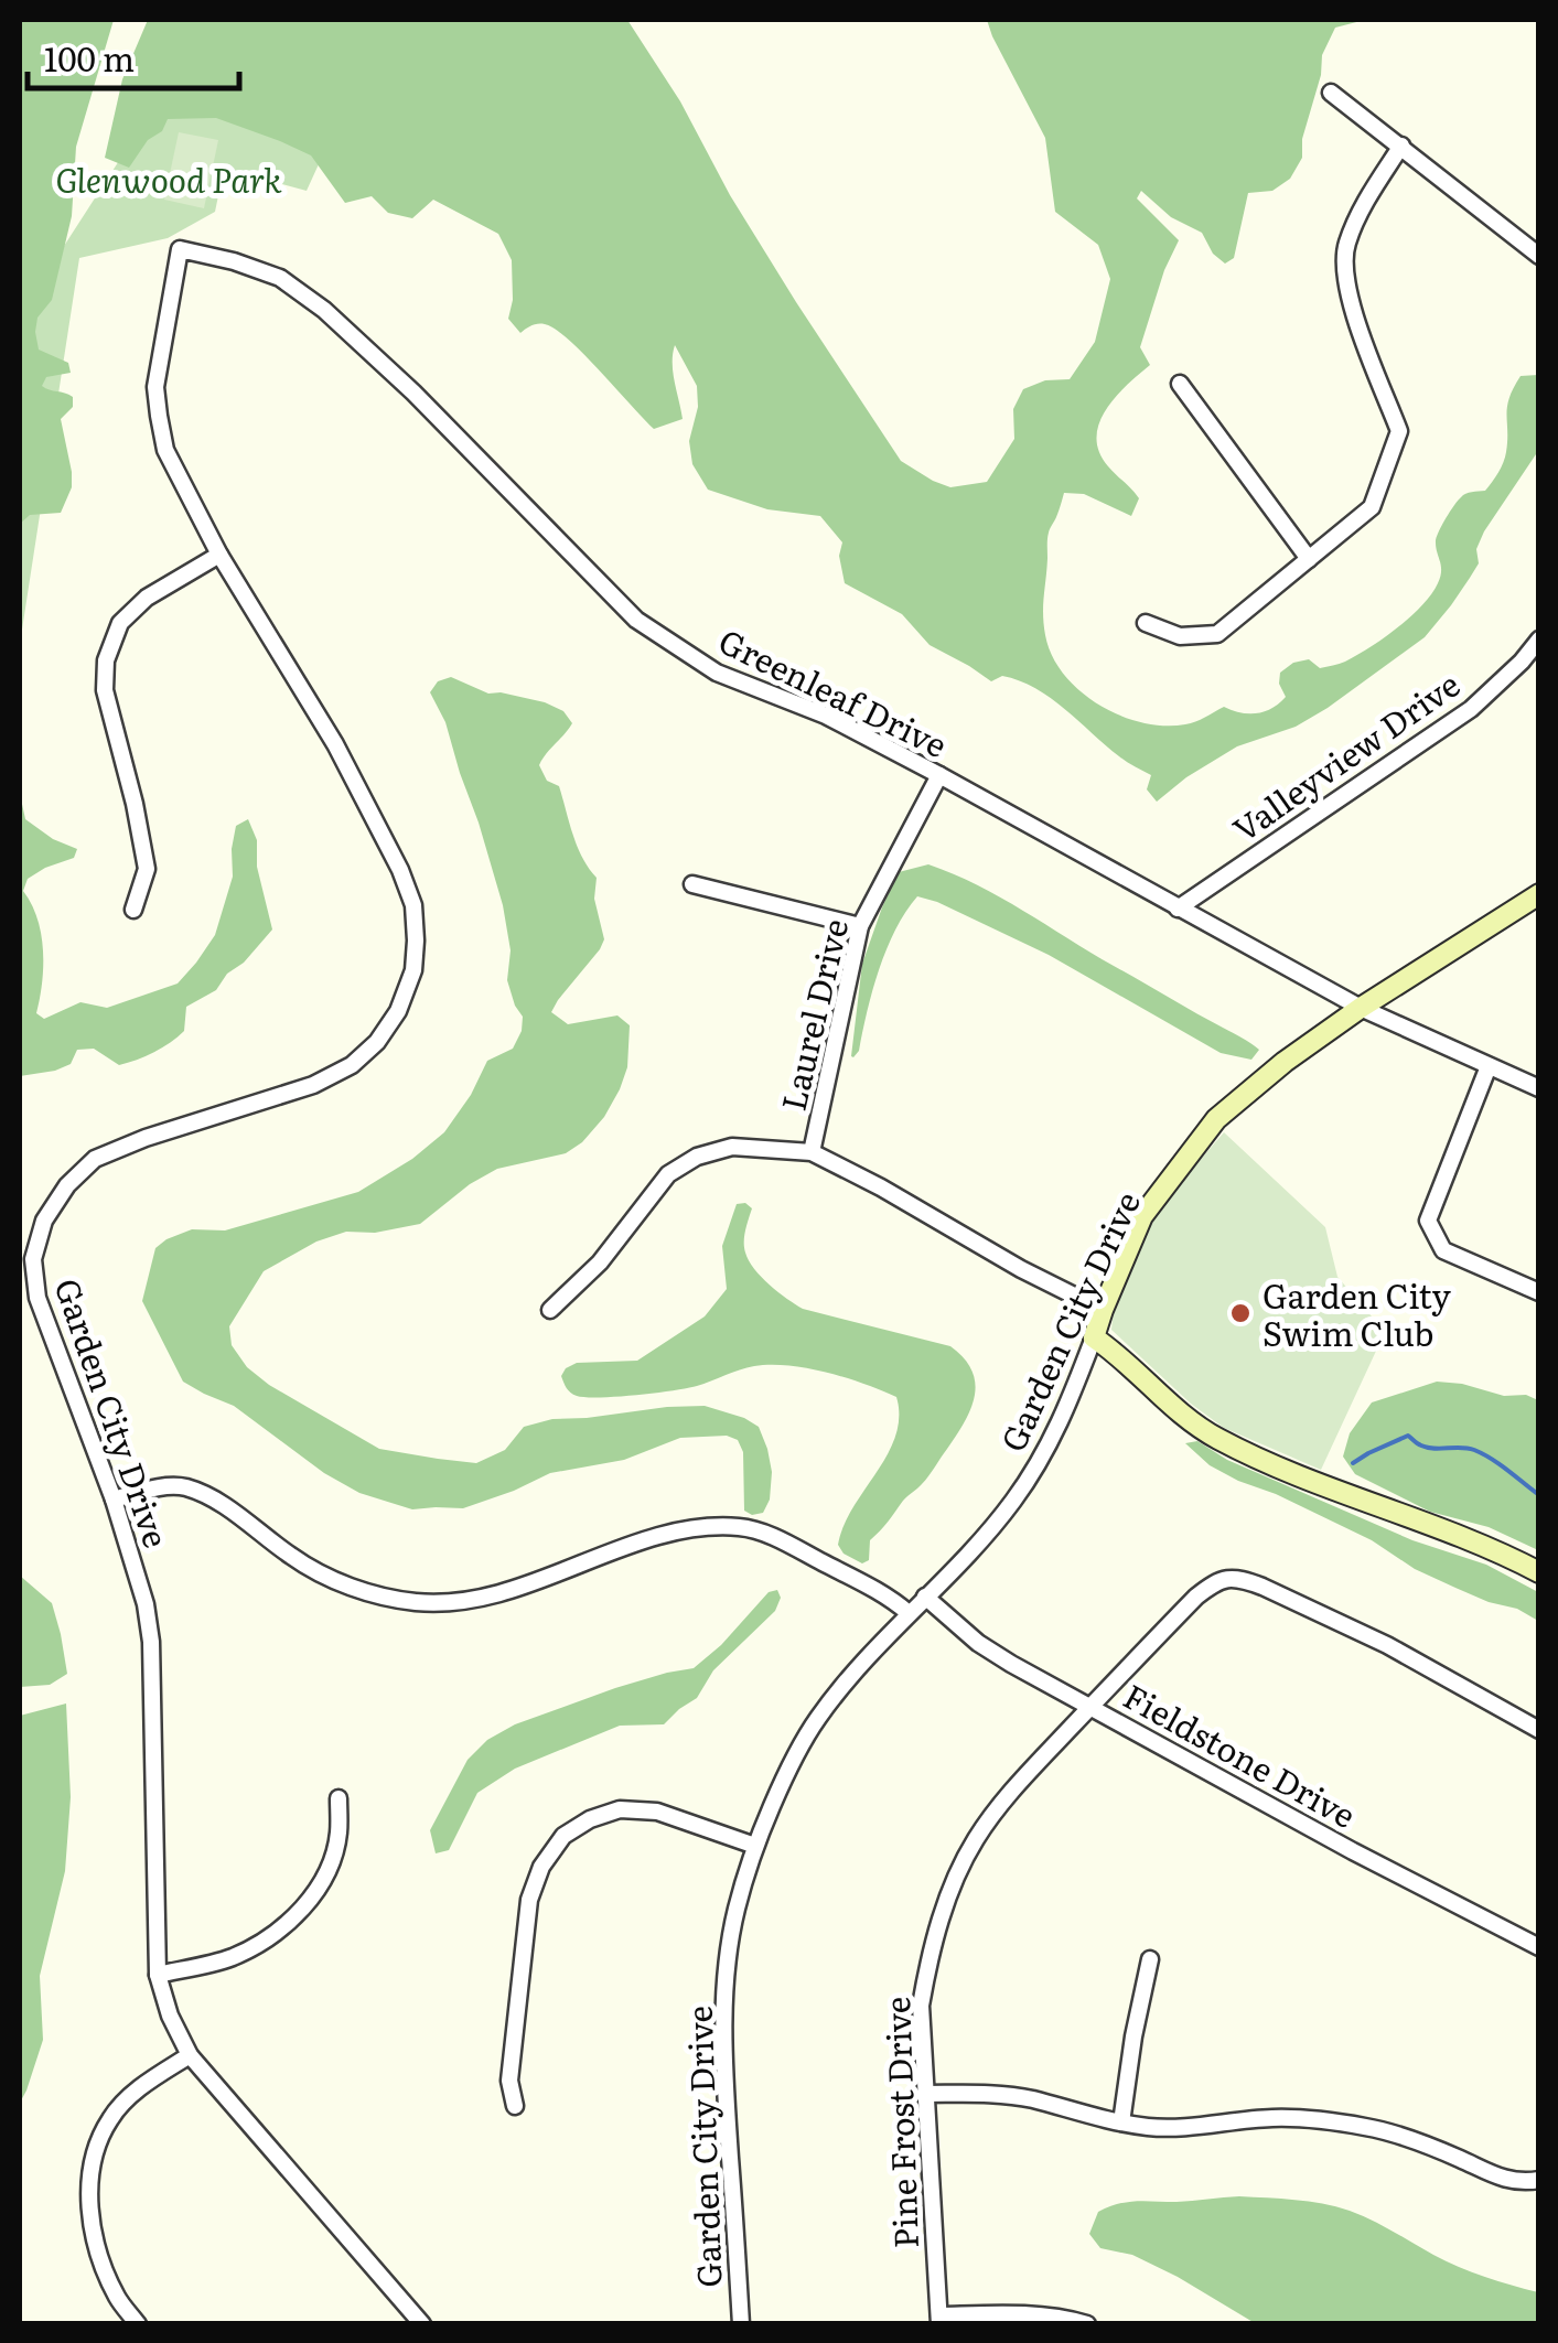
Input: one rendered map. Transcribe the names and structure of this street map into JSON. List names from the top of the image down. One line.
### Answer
{"streets":{"street":["Greenleaf Drive","Valleyview Drive","Laurel Drive","Garden City Drive","Fieldstone Drive","Pine Frost Drive"]},"crossings":[["Greenleaf Drive","Valleyview Drive"],["Greenleaf Drive","Laurel Drive"],["Greenleaf Drive","Garden City Drive"],["Laurel Drive","Garden City Drive"],["Garden City Drive","Fieldstone Drive"],["Fieldstone Drive","Pine Frost Drive"]],"parks":["Glenwood Park"],"places":["Garden City Swim Club"],"scale_bar":"100 m"}
